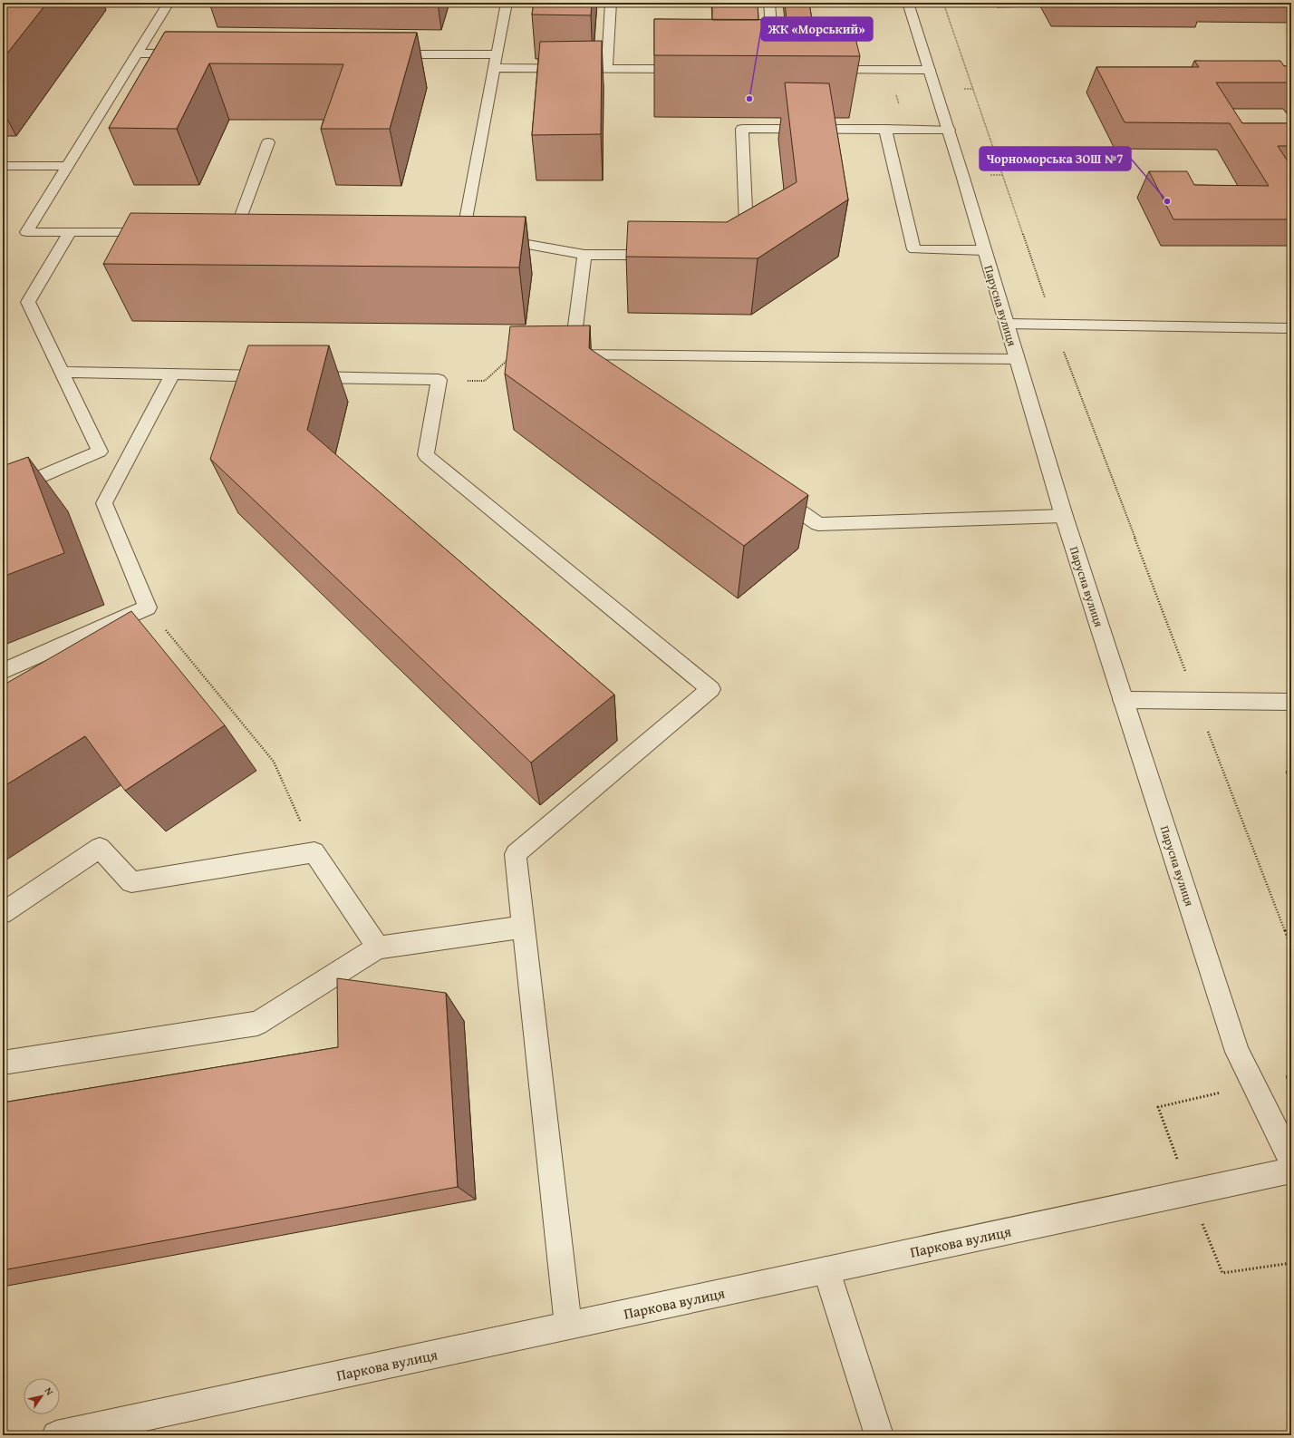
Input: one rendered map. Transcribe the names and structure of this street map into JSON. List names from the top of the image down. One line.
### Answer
{"streets":{"street":["Парусна вулиця","Паркова вулиця"]},"places":["ЖК «Морський»","Чорноморська ЗОШ №7"],"north":"top right"}
